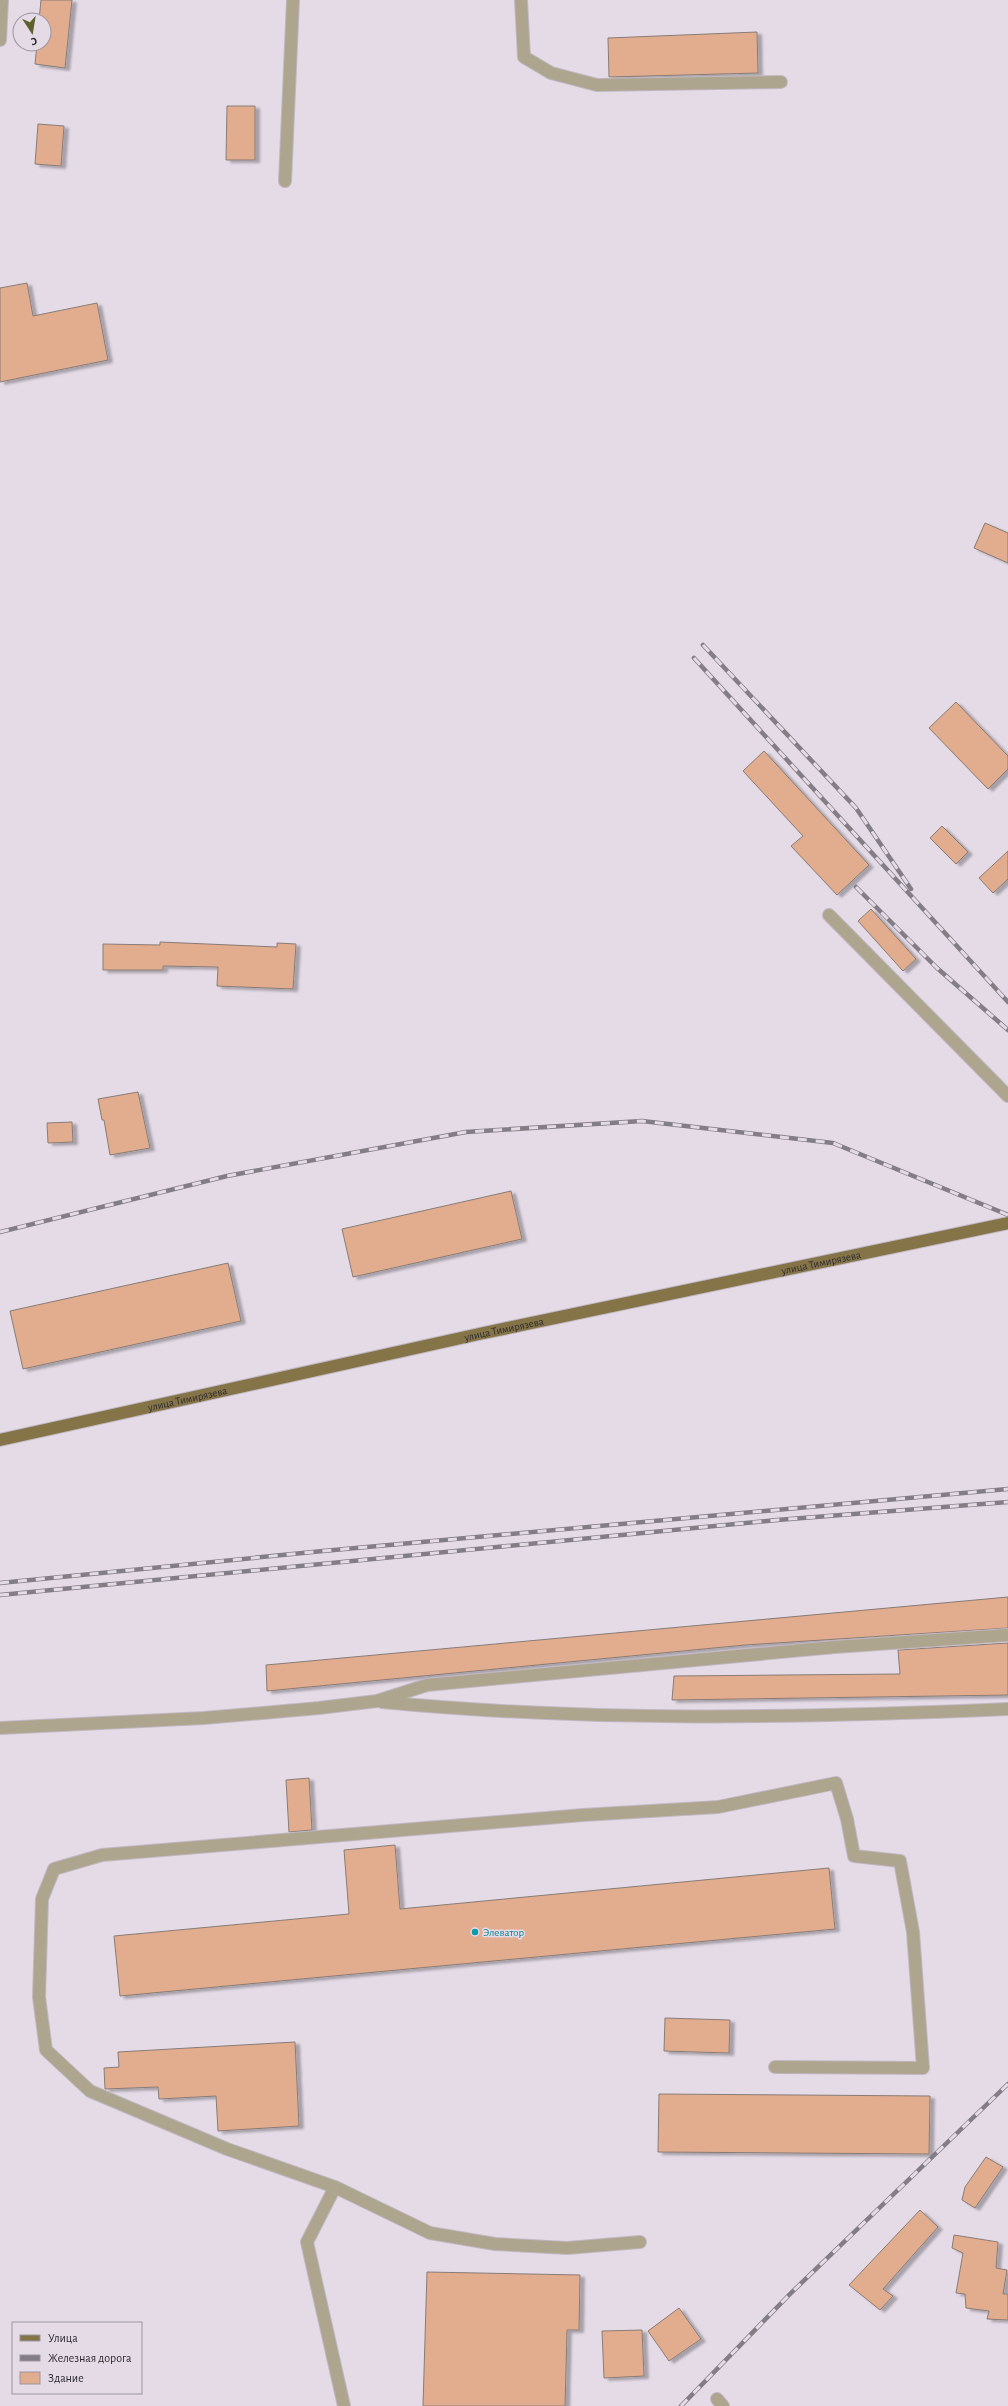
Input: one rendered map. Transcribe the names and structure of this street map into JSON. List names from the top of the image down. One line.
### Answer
{"streets":{"main road":["улица Тимирязева"]},"places":["Элеватор"],"legend":["Улица","Железная дорога","Здание"],"north":"bottom"}
